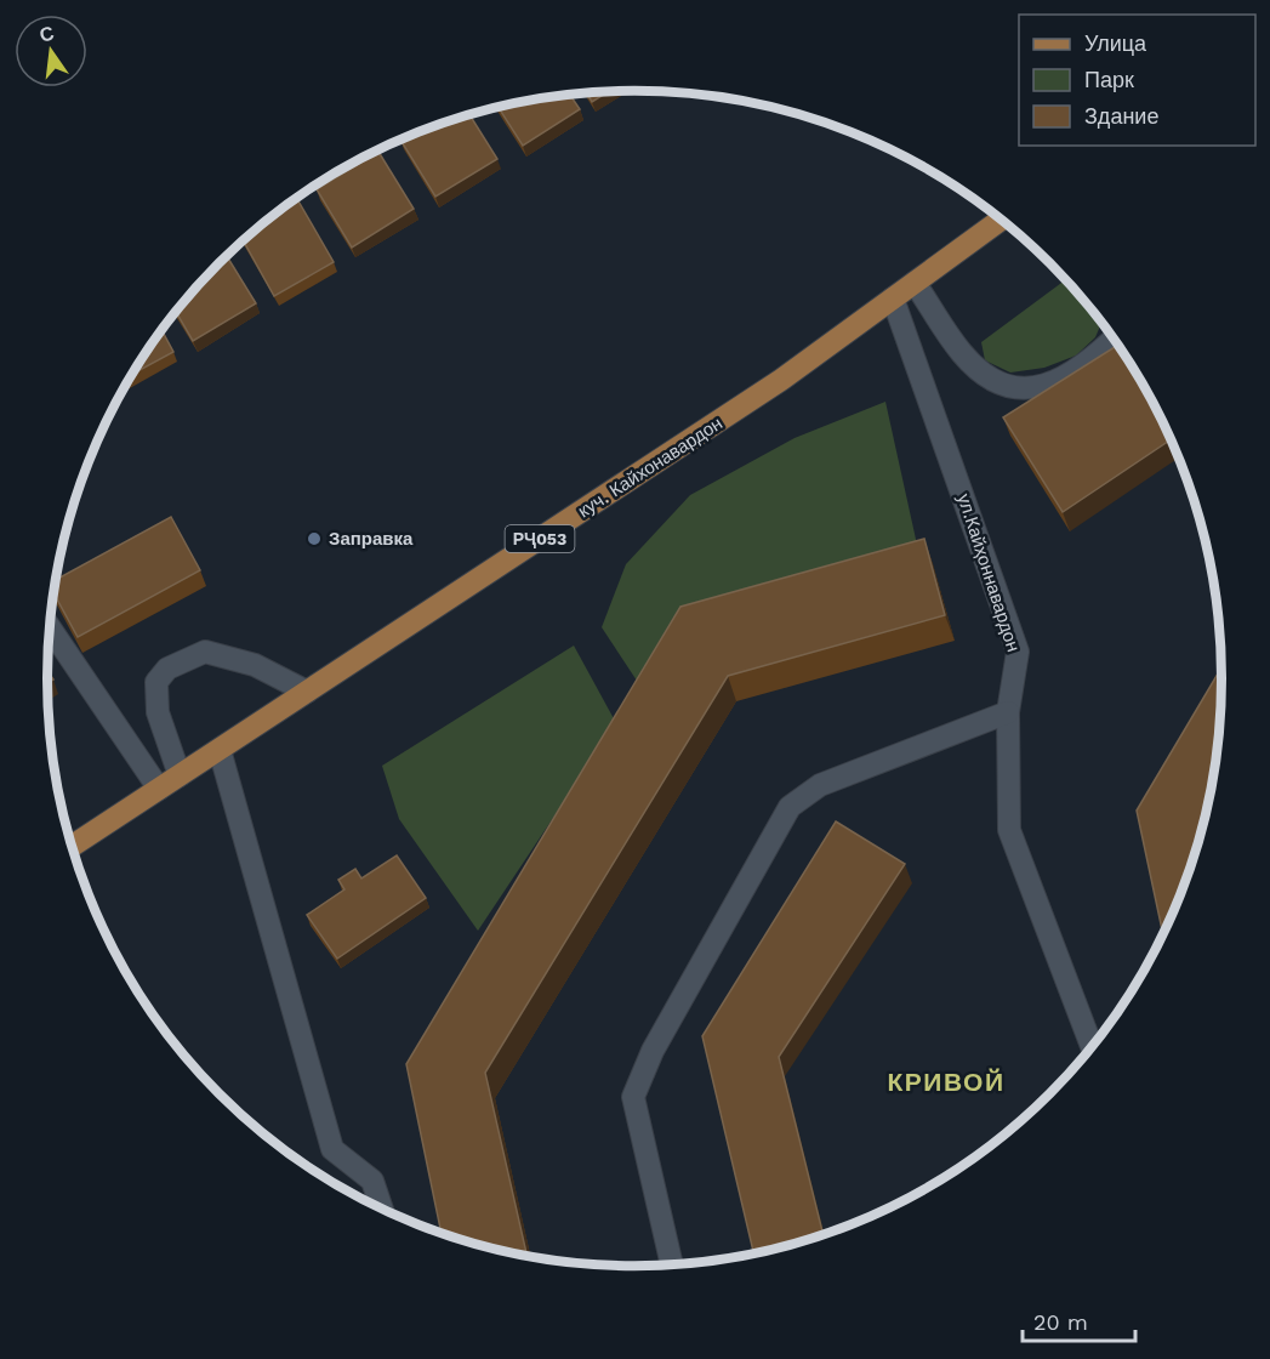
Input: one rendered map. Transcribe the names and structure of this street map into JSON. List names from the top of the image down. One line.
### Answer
{"streets":{"main road":["куч. Кайхонавардон","РҶ053"],"street":["ул.Кайҳоннавардон"]},"crossings":[["куч. Кайхонавардон","ул.Кайҳоннавардон"]],"districts":["КРИВОЙ"],"places":["Заправка"],"legend":["Улица","Парк","Здание"],"scale_bar":"20 m","north":"top"}
